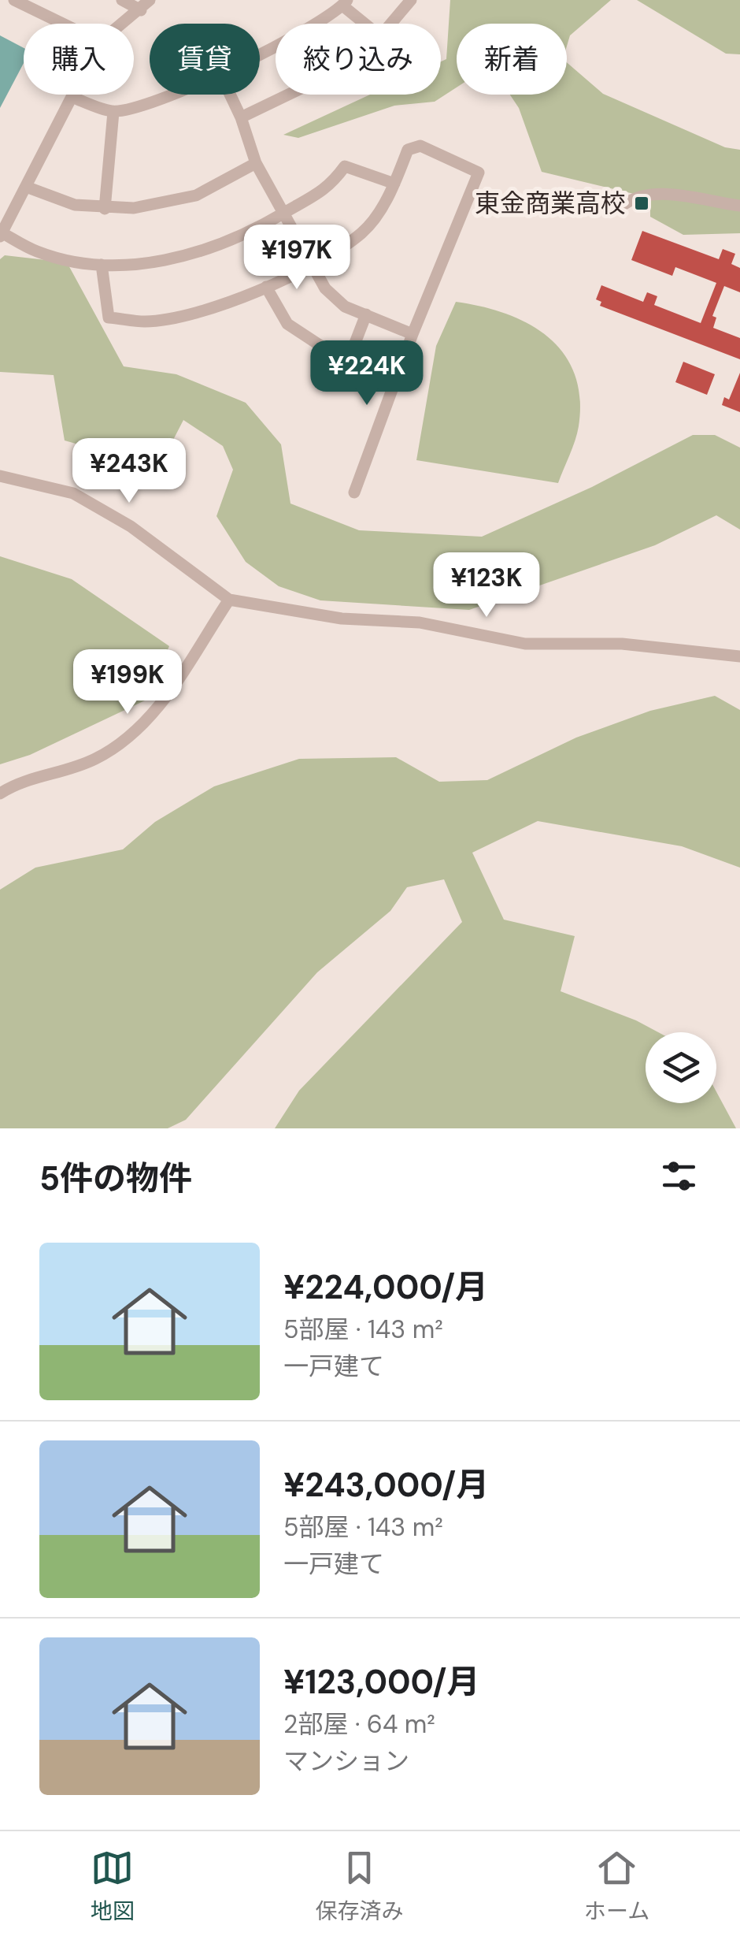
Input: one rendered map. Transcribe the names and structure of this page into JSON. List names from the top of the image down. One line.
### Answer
{"places":{"transit":["東金商業高校"]},"page":{"chip":["購入","賃貸","絞り込み","新着"],"price":["¥197K","¥224K","¥243K","¥123K","¥199K"],"heading":"5件の物件","list":[{"name":"¥224,000/月","note":"5部屋 · 143 m² · 一戸建て"},{"name":"¥243,000/月","note":"5部屋 · 143 m² · 一戸建て"},{"name":"¥123,000/月","note":"2部屋 · 64 m² · マンション"}],"tabs":["地図","保存済み","ホーム"]}}
